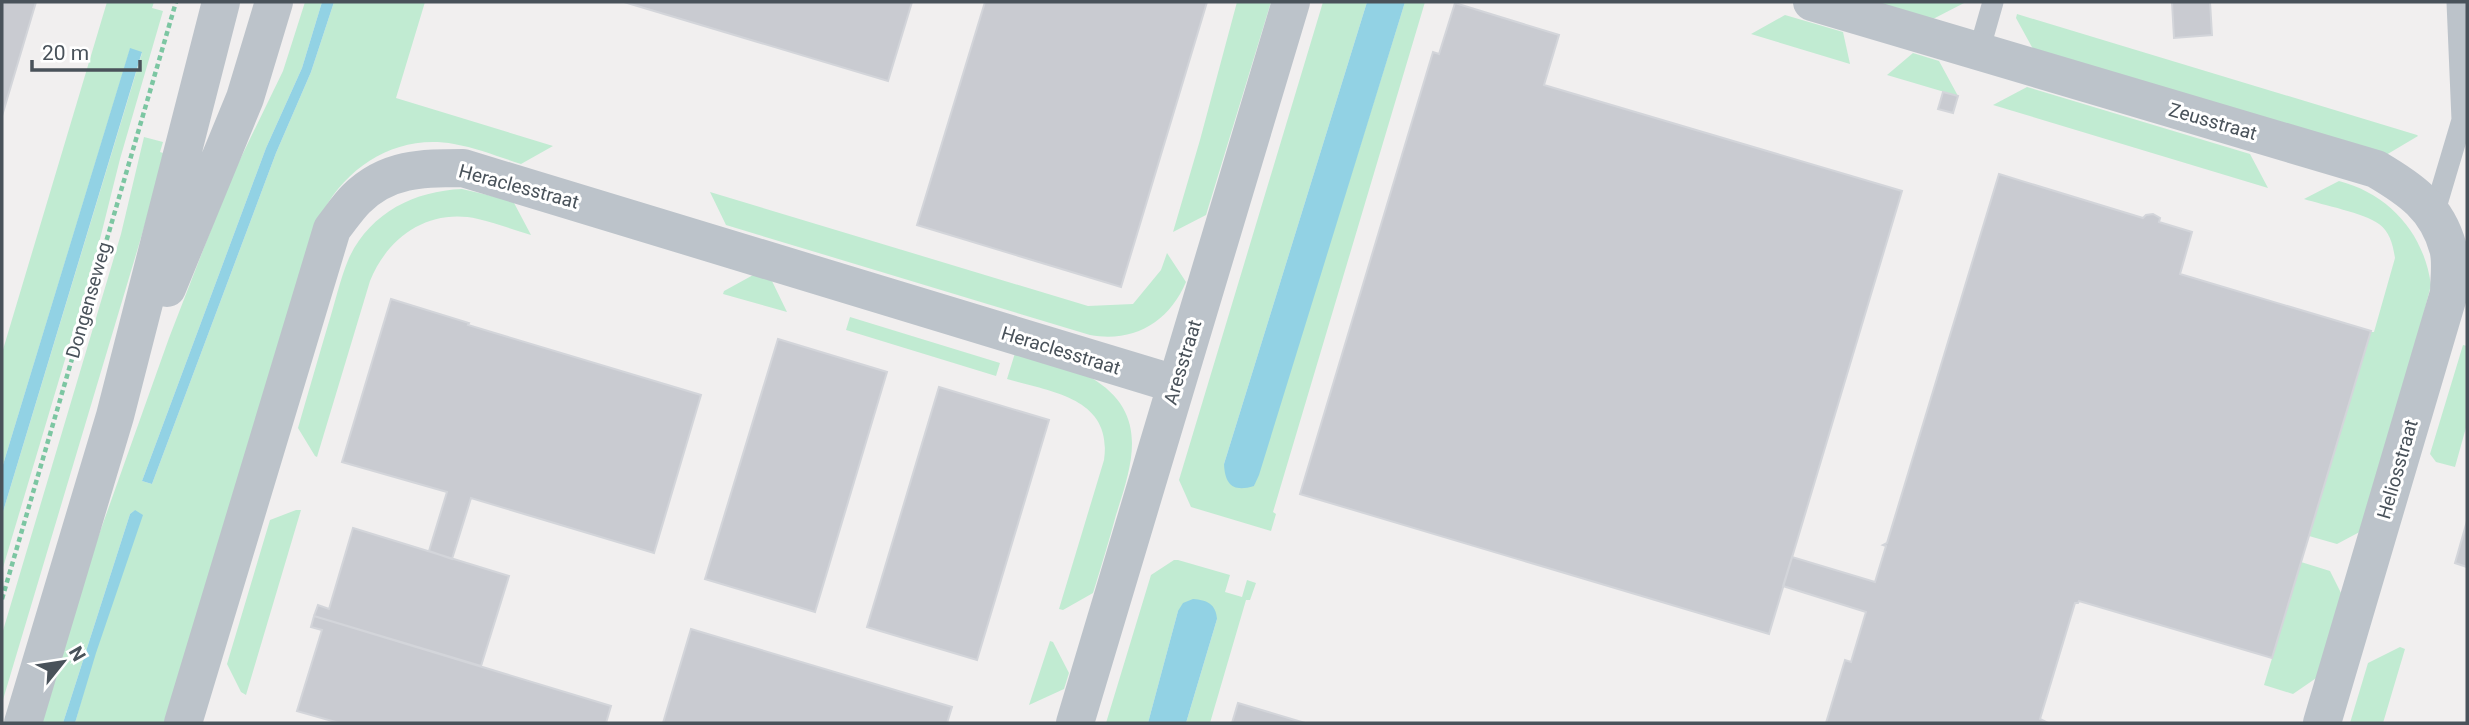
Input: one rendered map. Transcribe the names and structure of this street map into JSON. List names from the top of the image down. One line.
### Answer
{"streets":{"street":["Zeusstraat","Heraclesstraat","Aresstraat","Heliosstraat"],"path":["Dongenseweg"]},"crossings":[["Zeusstraat","Heliosstraat"],["Heraclesstraat","Aresstraat"]],"scale_bar":"20 m","north":"top right"}
